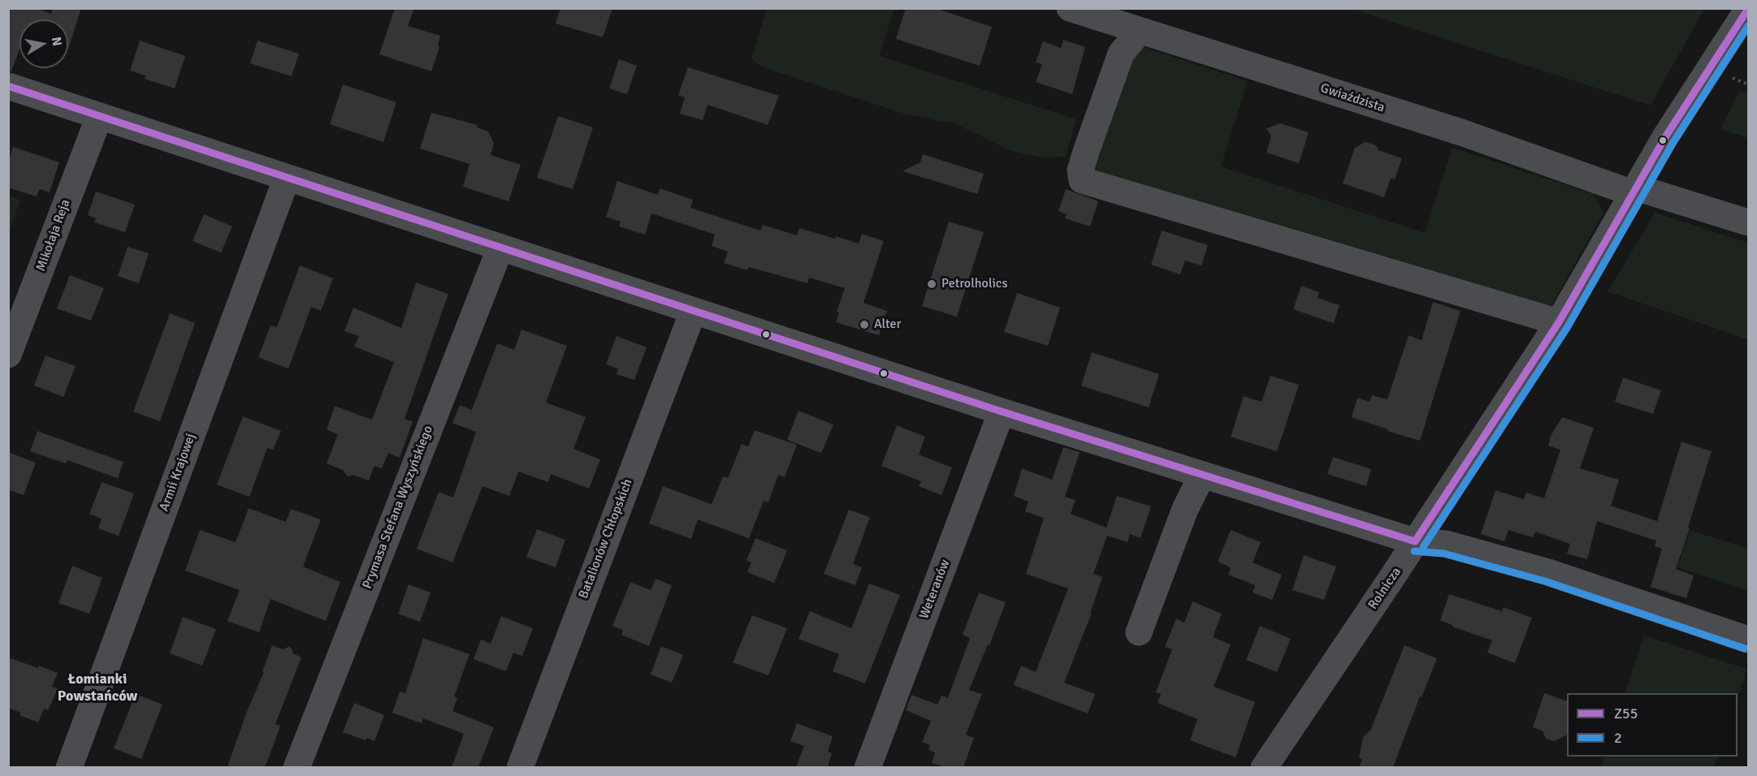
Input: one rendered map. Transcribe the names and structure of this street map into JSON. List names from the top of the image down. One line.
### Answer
{"streets":{"street":["Gwiaździsta","Mikołaja Reja","Armii Krajowej","Prymasa Stefana Wyszyńskiego","Batalionów Chłopskich","Rolnicza","Weteranów"]},"crossings":[["Gwiaździsta","Rolnicza"]],"districts":["Łomianki Powstańców"],"places":["Petrolholics","Alter"],"lines":["transit line Z55","transit line 2"],"legend":["Z55","2"],"north":"right"}
